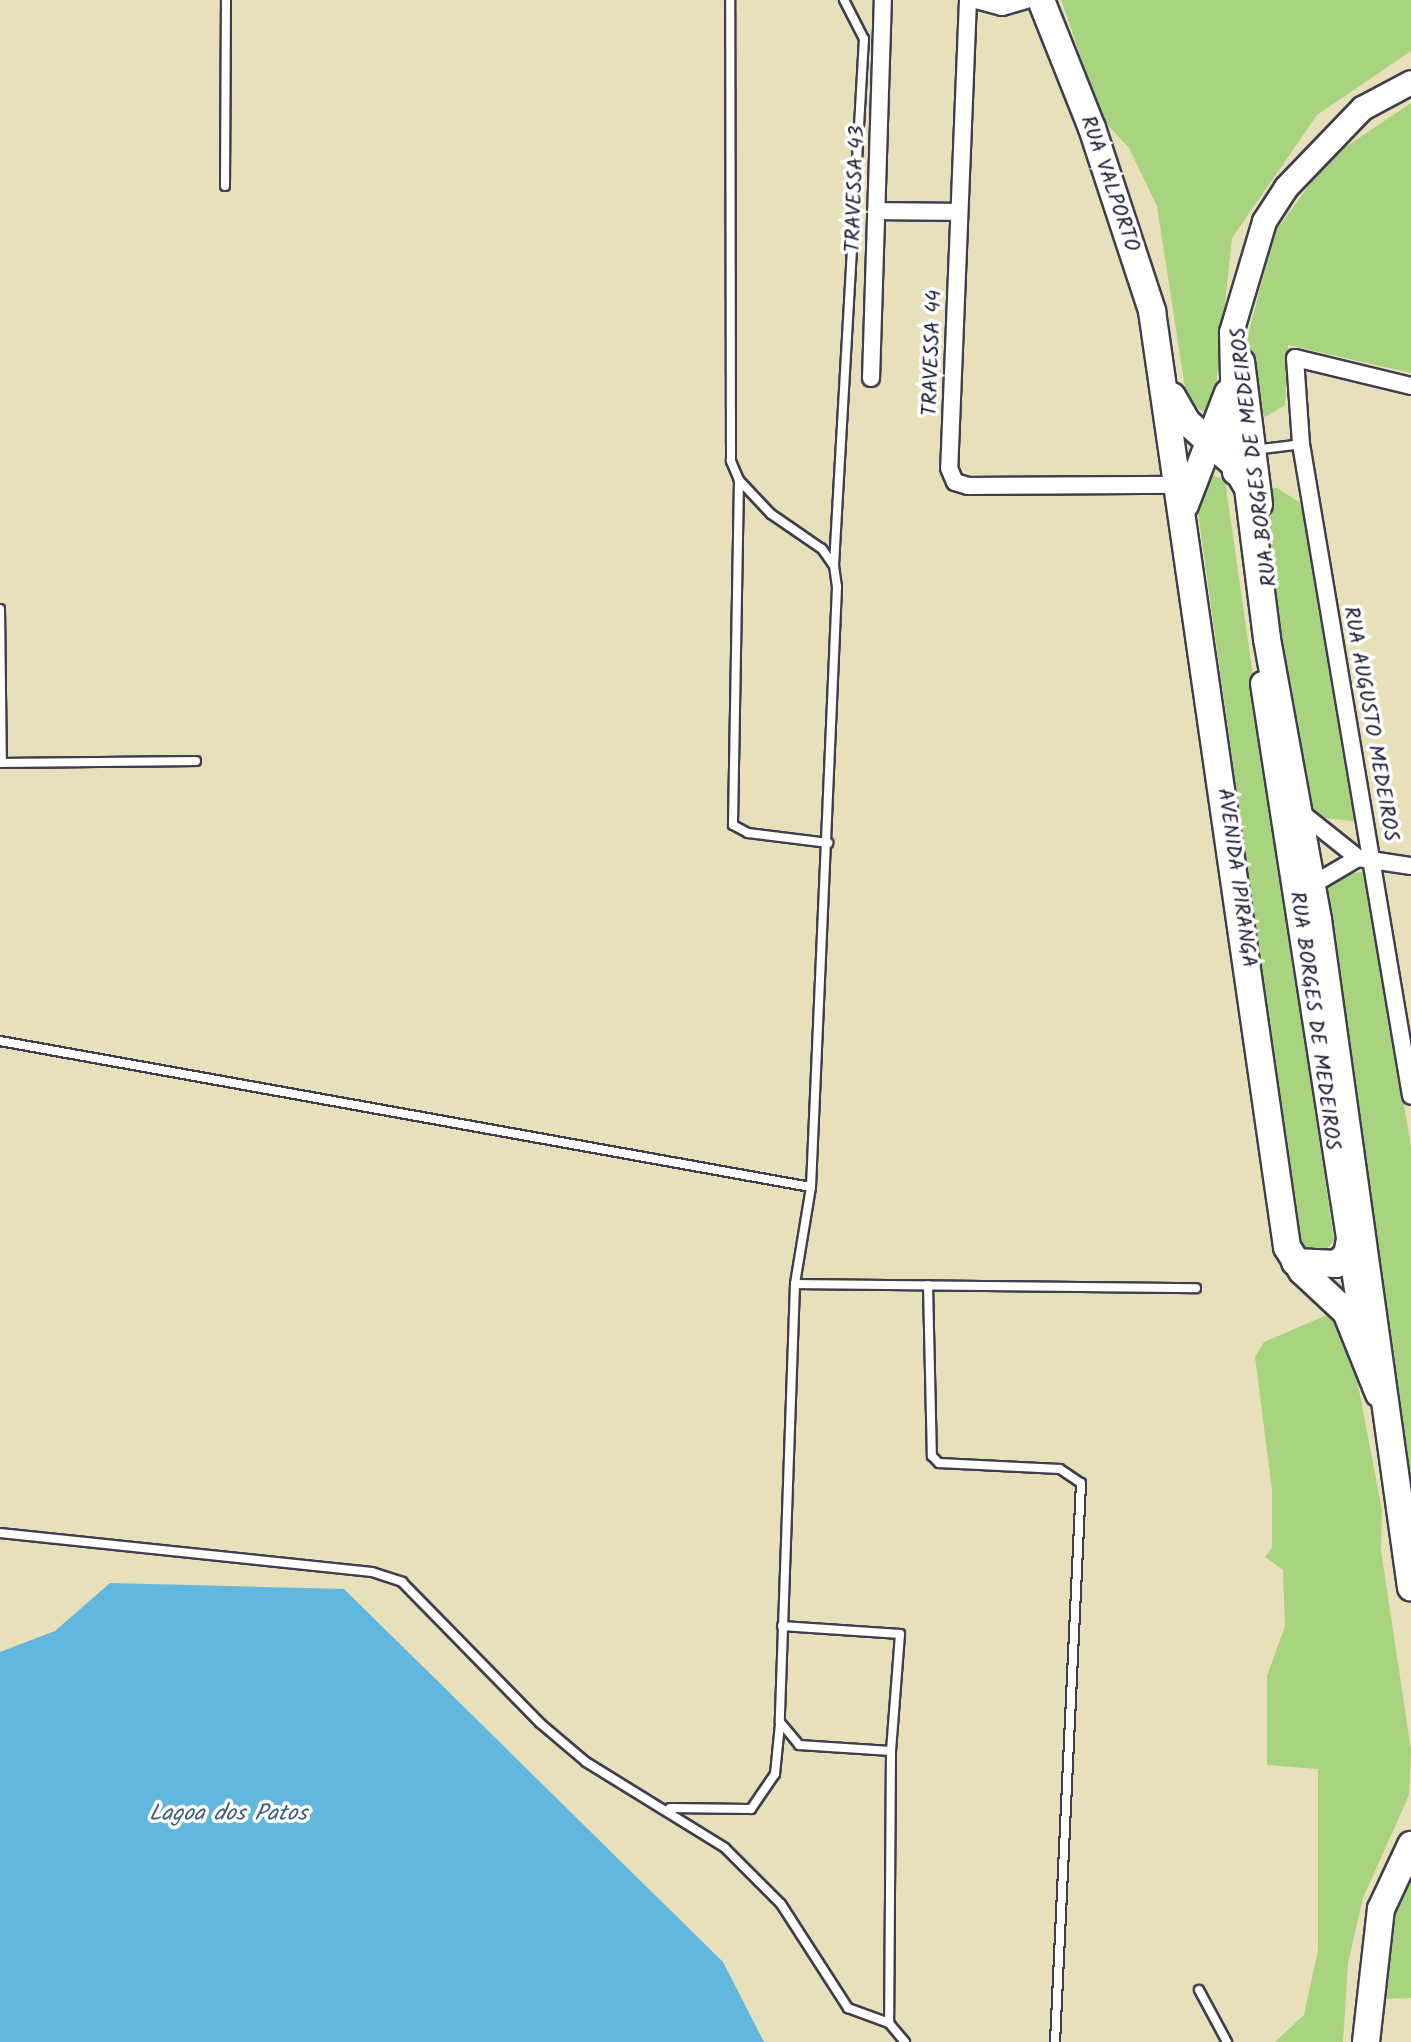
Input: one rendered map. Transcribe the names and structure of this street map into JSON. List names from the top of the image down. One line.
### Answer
{"streets":{"main road":["RUA VALPORTO","RUA BORGES DE MEDEIROS","AVENIDA IPIRANGA"],"street":["TRAVESSA 43","TRAVESSA 44","RUA AUGUSTO MEDEIROS"]},"crossings":[["RUA VALPORTO","AVENIDA IPIRANGA"],["TRAVESSA 44","AVENIDA IPIRANGA"],["RUA BORGES DE MEDEIROS","AVENIDA IPIRANGA"]],"water":["Lagoa dos Patos"]}
